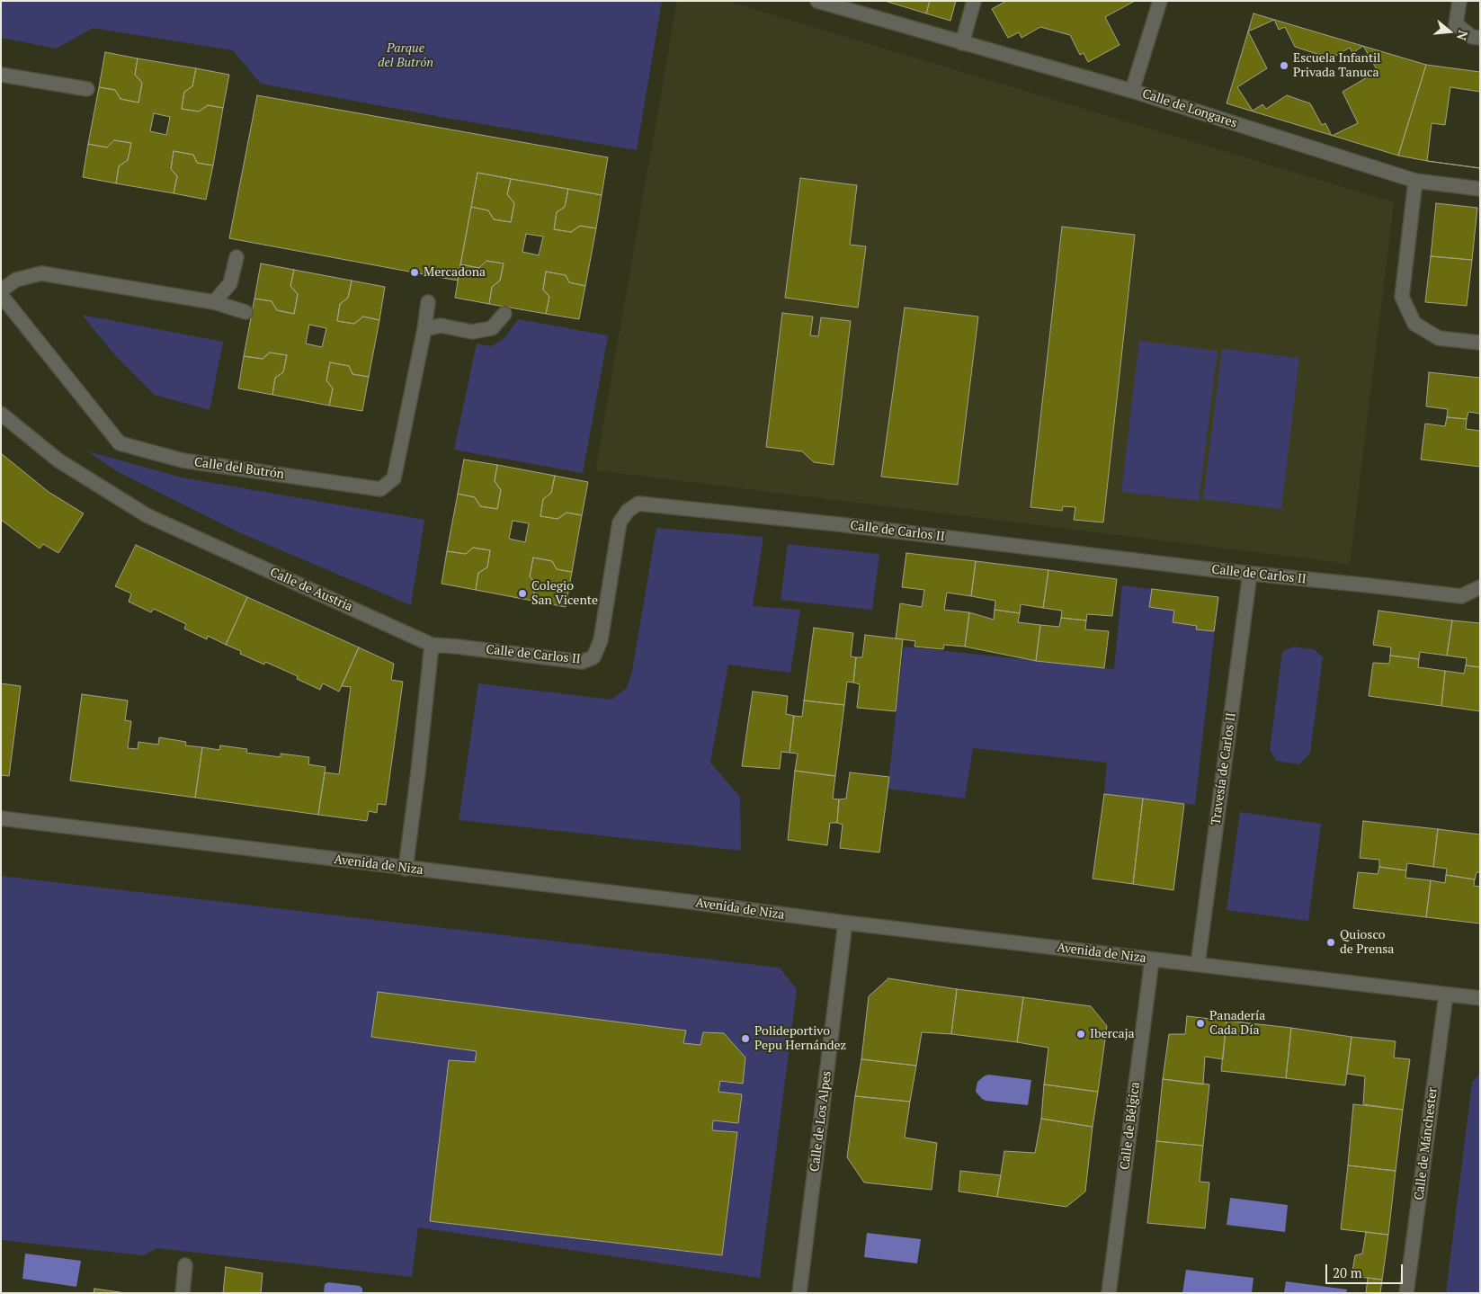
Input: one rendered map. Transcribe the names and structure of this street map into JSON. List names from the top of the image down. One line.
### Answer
{"streets":{"street":["Calle de Longares","Calle del Butrón","Calle de Carlos II","Calle de Austria","Travesía de Carlos II","Avenida de Niza","Calle de Los Alpes","Calle de Bélgica","Calle de Mánchester"]},"crossings":[["Calle de Carlos II","Calle de Austria"],["Calle de Carlos II","Travesía de Carlos II"],["Travesía de Carlos II","Avenida de Niza"],["Avenida de Niza","Calle de Los Alpes"],["Avenida de Niza","Calle de Bélgica"],["Avenida de Niza","Calle de Mánchester"]],"parks":["Parque del Butrón"],"places":["Escuela Infantil Privada Tanuca","Mercadona","Colegio San Vicente","Quiosco de Prensa","Panadería Cada Día","Ibercaja","Polideportivo Pepu Hernández"],"scale_bar":"20 m","north":"right"}
